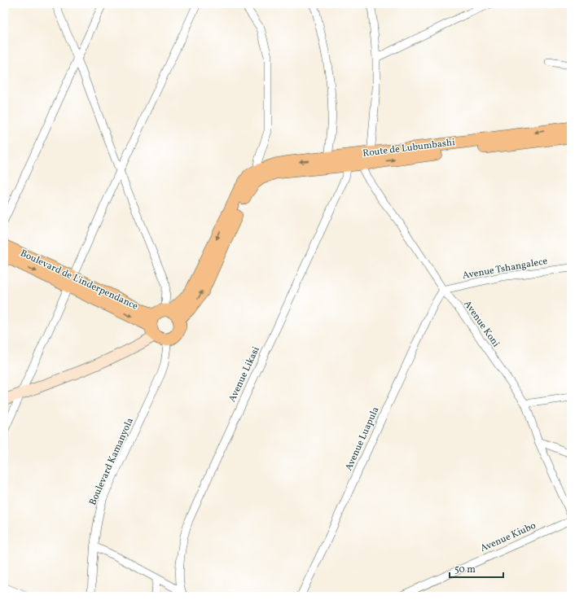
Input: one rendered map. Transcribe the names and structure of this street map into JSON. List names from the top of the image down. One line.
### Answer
{"streets":{"highway":["Route de Lubumbashi","Boulevard de L'inderpendance"],"street":["Avenue Tshangalece","Avenue Koni","Avenue Likasi","Avenue Luapula","Boulevard Kamanyola","Avenue Kiubo"]},"crossings":[["Route de Lubumbashi","Avenue Koni"],["Route de Lubumbashi","Avenue Likasi"],["Avenue Tshangalece","Avenue Koni"],["Avenue Tshangalece","Avenue Luapula"],["Boulevard de L'inderpendance","Boulevard Kamanyola"],["Avenue Koni","Avenue Luapula"]],"scale_bar":"50 m"}
